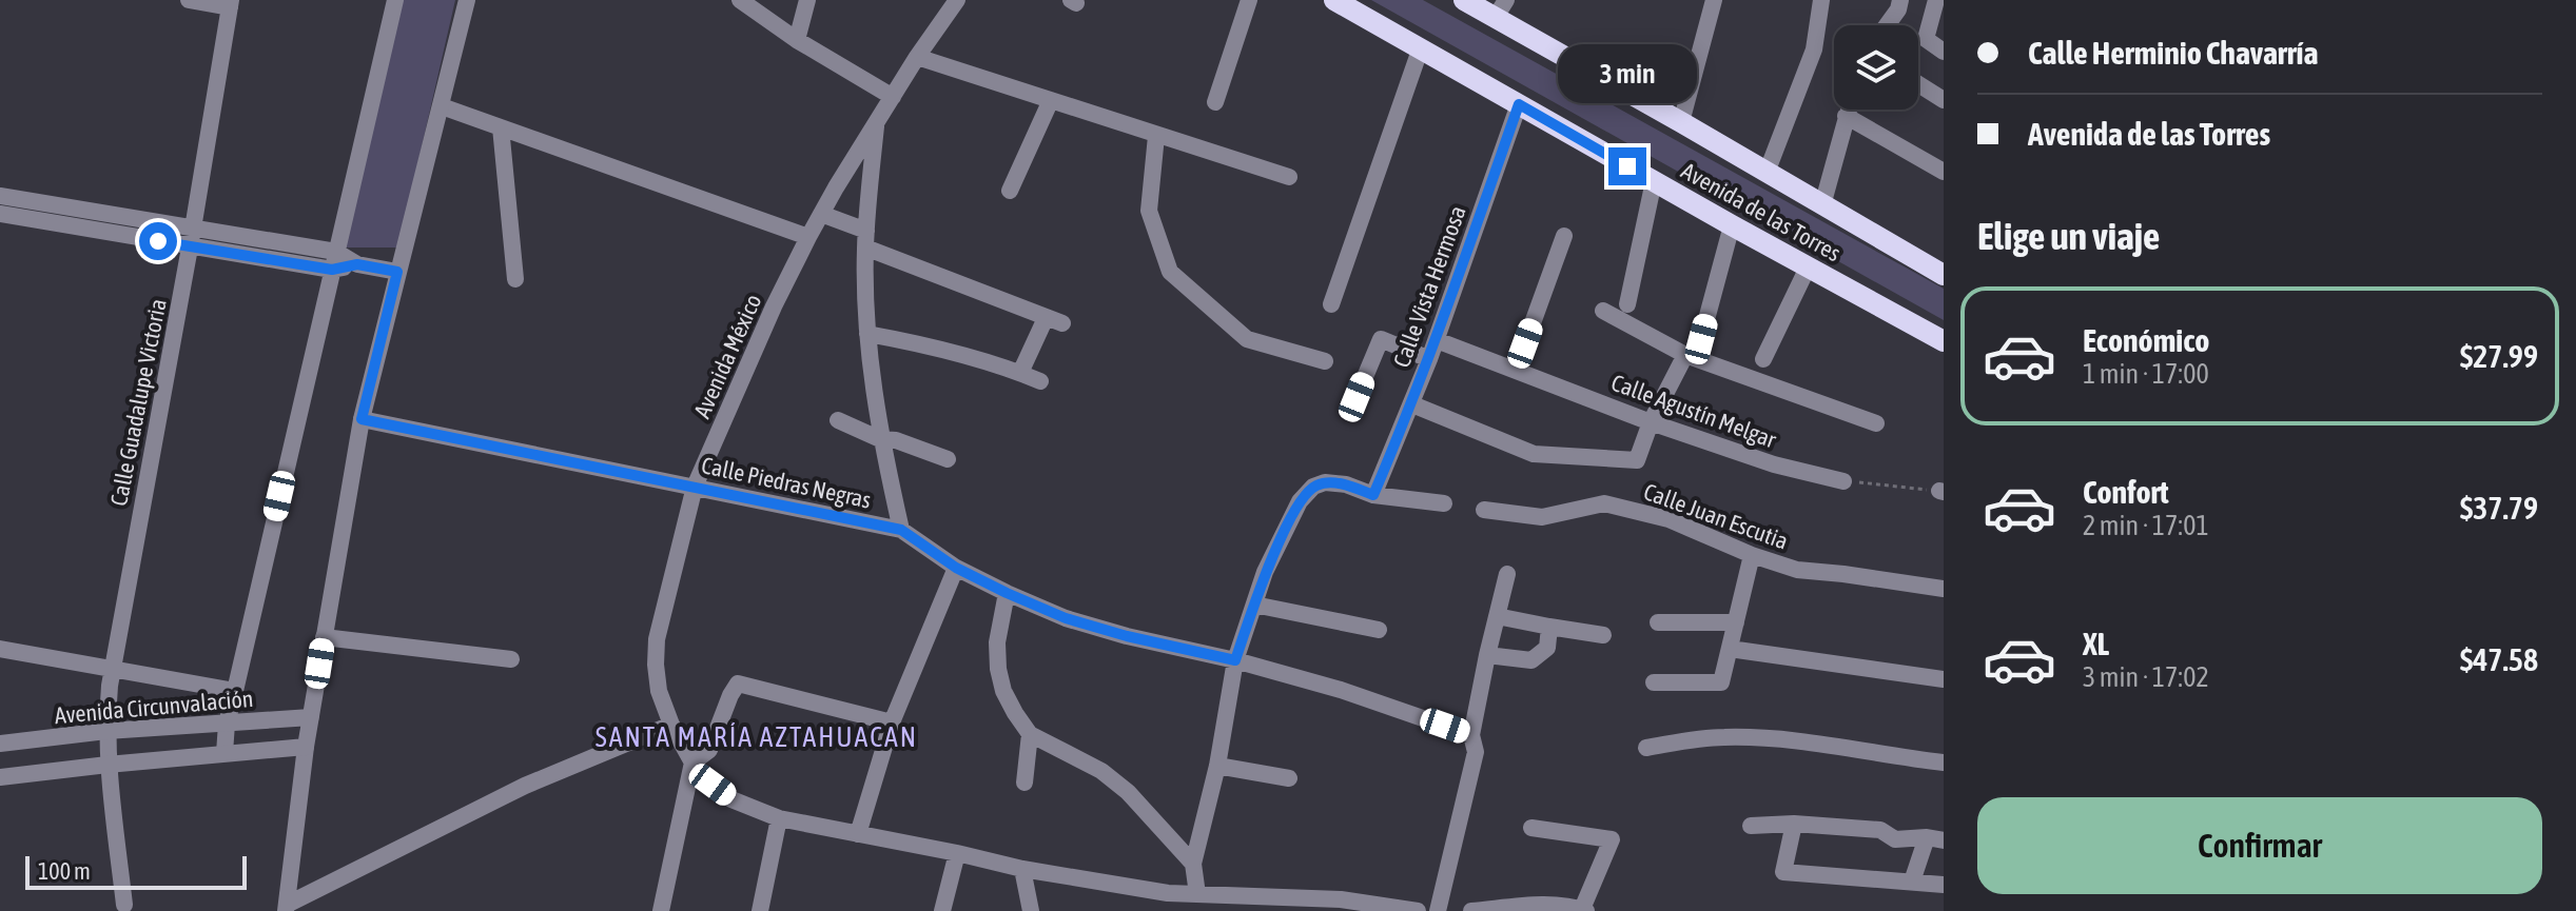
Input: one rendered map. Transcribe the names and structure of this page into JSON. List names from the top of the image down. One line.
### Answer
{"streets":{"main road":["Avenida de las Torres"],"street":["Calle Vista Hermosa","Avenida México","Calle Guadalupe Victoria","Calle Agustín Melgar","Calle Piedras Negras","Calle Juan Escutia","Avenida Circunvalación"]},"crossings":[["Avenida de las Torres","Calle Vista Hermosa"],["Calle Vista Hermosa","Calle Agustín Melgar"],["Avenida México","Calle Piedras Negras"],["Calle Guadalupe Victoria","Avenida Circunvalación"]],"districts":["SANTA MARÍA AZTAHUACAN"],"scale_bar":"100 m","page":{"banner":["Calle Herminio Chavarría","Avenida de las Torres"],"bubble":"3 min","heading":"Elige un viaje","list":[{"name":"Económico","note":"1 min · 17:00","value":"$27.99"},{"name":"Confort","note":"2 min · 17:01","value":"$37.79"},{"name":"XL","note":"3 min · 17:02","value":"$47.58"}],"buttons":"Confirmar","scale":"100 m"}}
